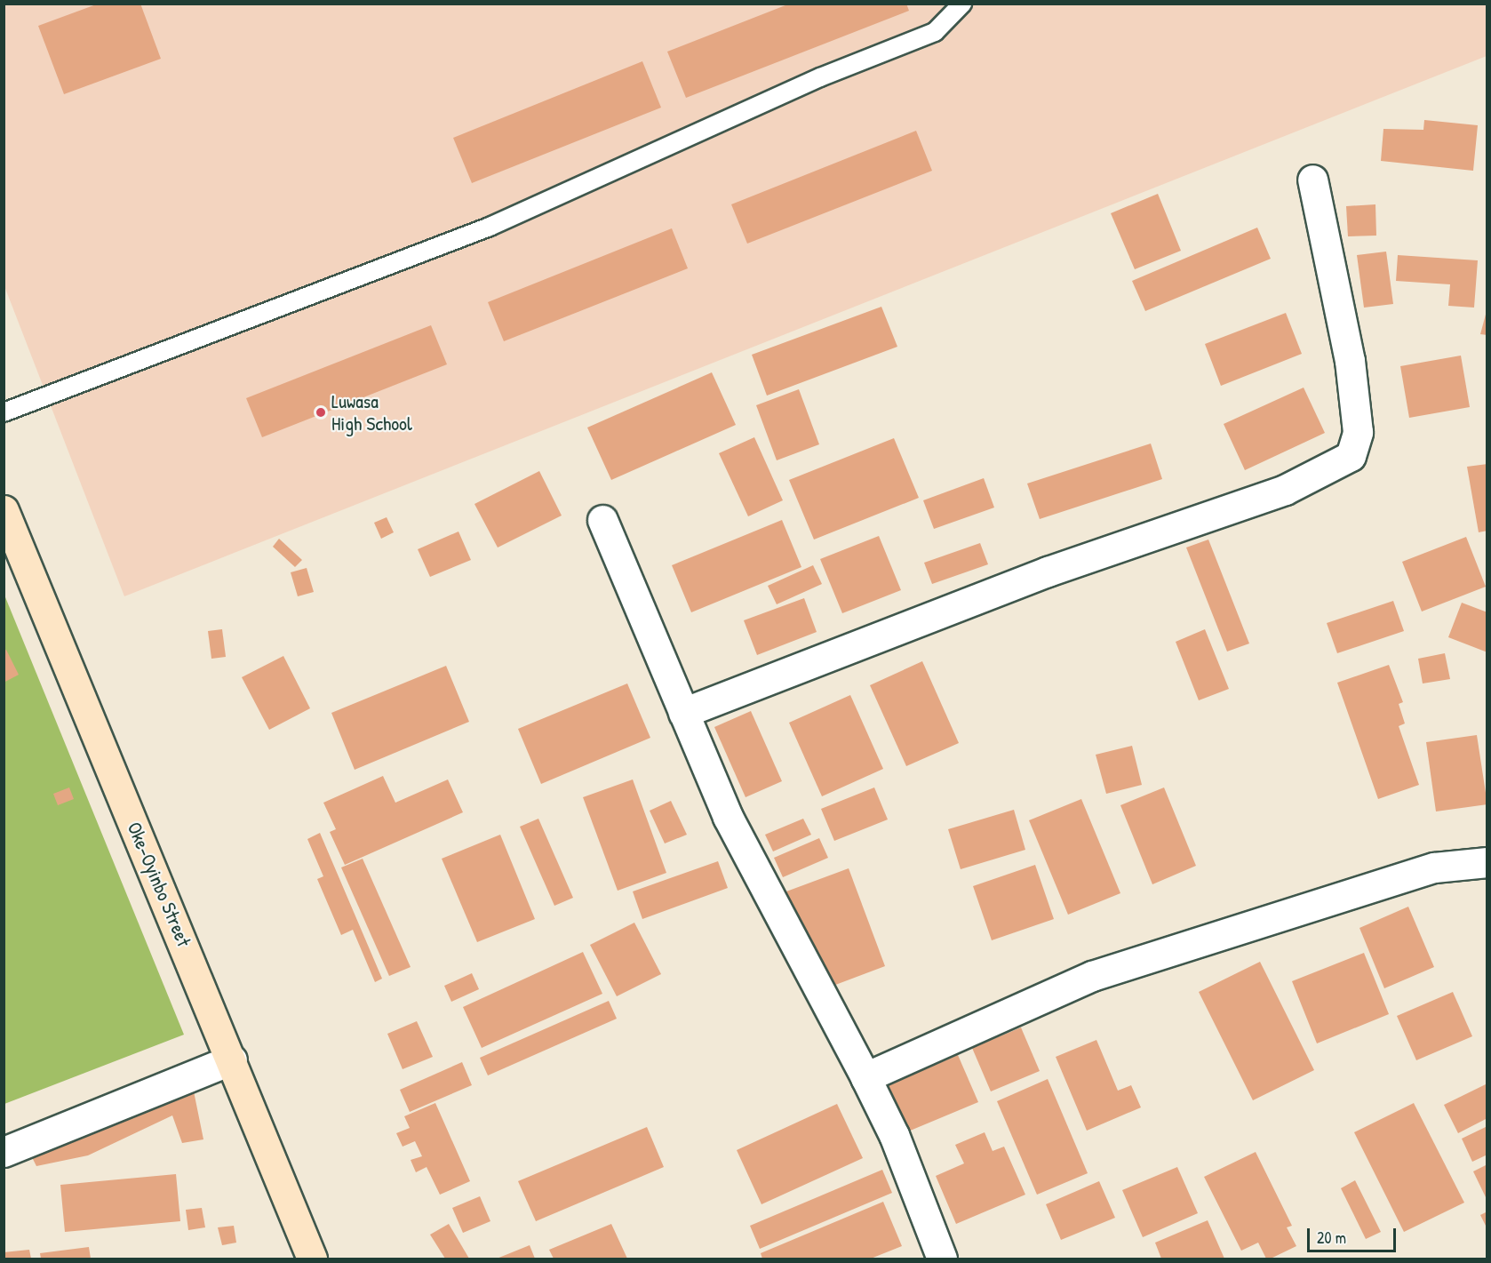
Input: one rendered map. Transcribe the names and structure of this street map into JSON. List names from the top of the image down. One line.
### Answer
{"streets":{"main road":["Oke-Oyinbo Street"]},"places":["Luwasa High School"],"scale_bar":"20 m"}
